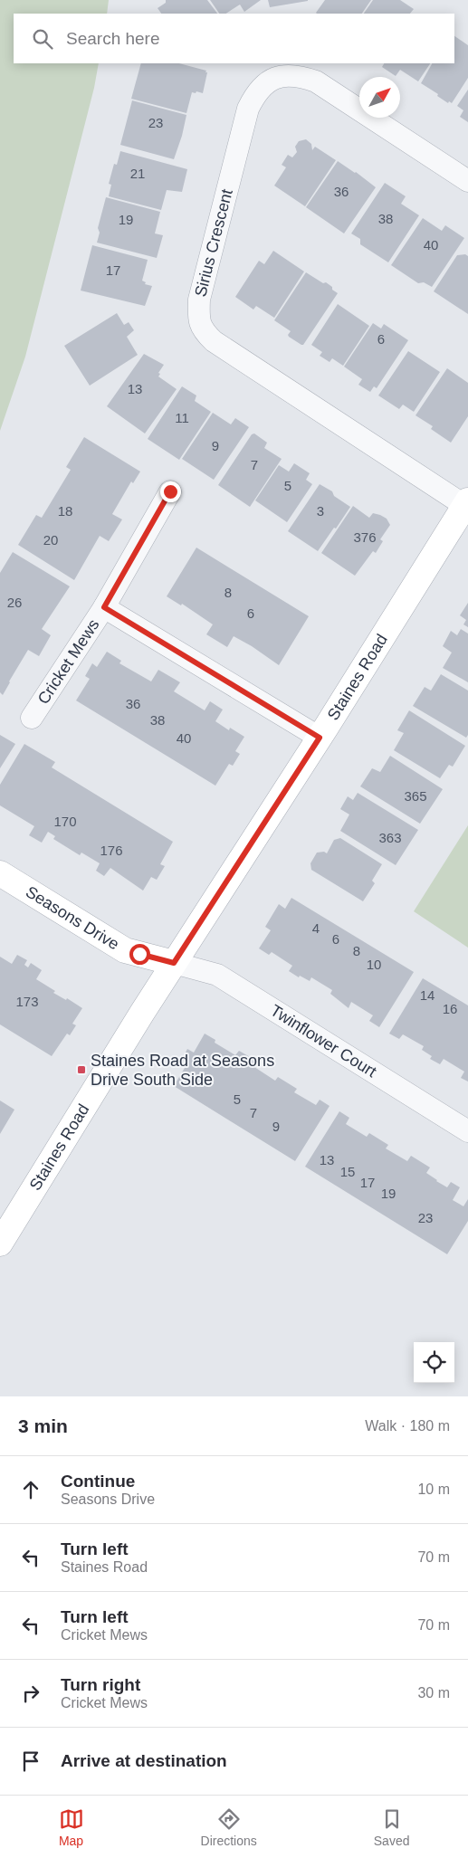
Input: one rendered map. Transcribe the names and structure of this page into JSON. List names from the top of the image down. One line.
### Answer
{"streets":{"street":["Sirius Crescent","Cricket Mews","Staines Road","Seasons Drive","Twinflower Court"]},"crossings":[["Sirius Crescent","Staines Road"],["Cricket Mews","Staines Road"],["Staines Road","Seasons Drive"],["Staines Road","Twinflower Court"],["Seasons Drive","Twinflower Court"]],"places":{"transit":["Staines Road at Seasons Drive South Side"]},"house_numbers":["23","21","36","38","19","40","17","6","13","11","9","7","5","18","3","376","20","8","26","6","36","38","40","365","170","363","176","4","6","8","10","14","173","16","5","7","9","13","15","17","19","23"],"north":"top right","page":{"search":"Search here","heading":["3 min","Walk · 180 m"],"list":[["Continue","Seasons Drive","10 m"],["Turn left","Staines Road","70 m"],["Turn left","Cricket Mews","70 m"],["Turn right","Cricket Mews","30 m"],"Arrive at destination"],"nav":["Map","Directions","Saved"]}}
